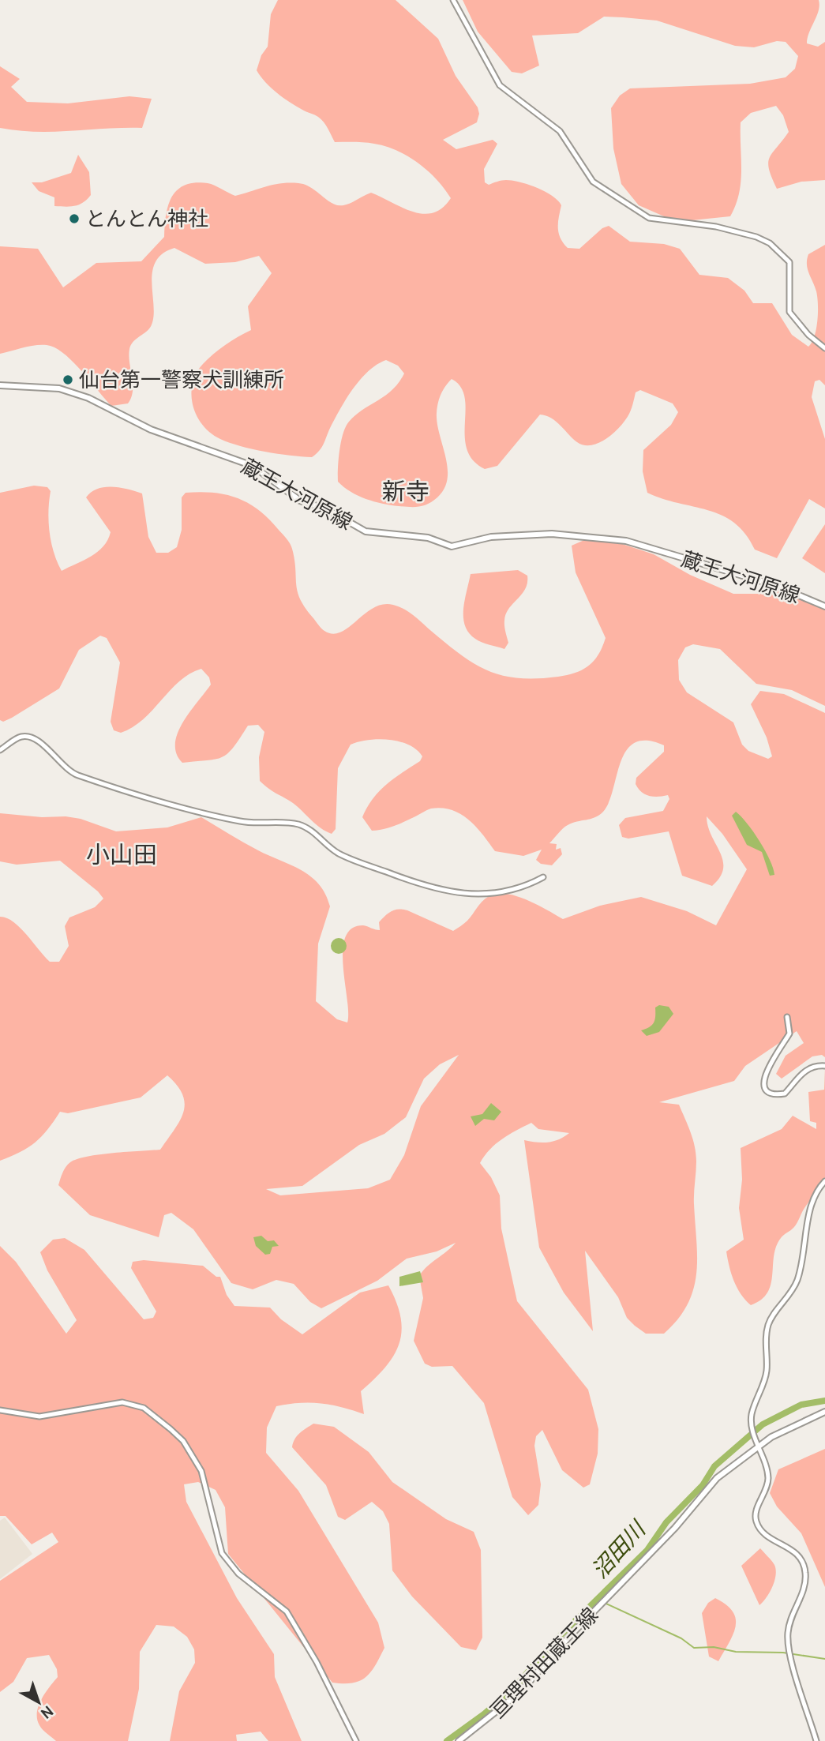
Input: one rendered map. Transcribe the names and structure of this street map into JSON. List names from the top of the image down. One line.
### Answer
{"streets":{"main road":["蔵王大河原線","亘理村田蔵王線"]},"districts":["新寺","小山田"],"water":["沼田川"],"places":["とんとん神社","仙台第一警察犬訓練所"],"north":"bottom right"}
